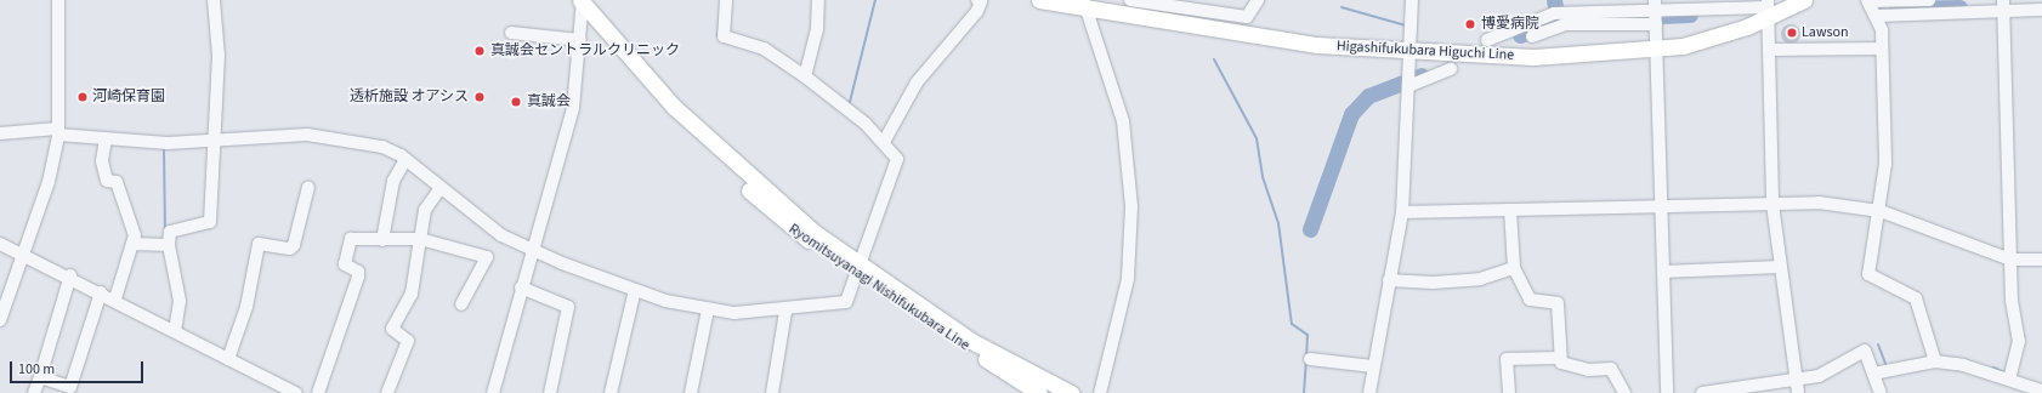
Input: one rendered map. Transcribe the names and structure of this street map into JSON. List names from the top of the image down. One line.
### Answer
{"streets":{"main road":["Higashifukubara Higuchi Line","Ryomitsuyanagi Nishifukubara Line"]},"places":["博愛病院","Lawson","真誠会セントラルクリニック","河崎保育園","透析施設 オアシス","真誠会"],"scale_bar":"100 m"}
